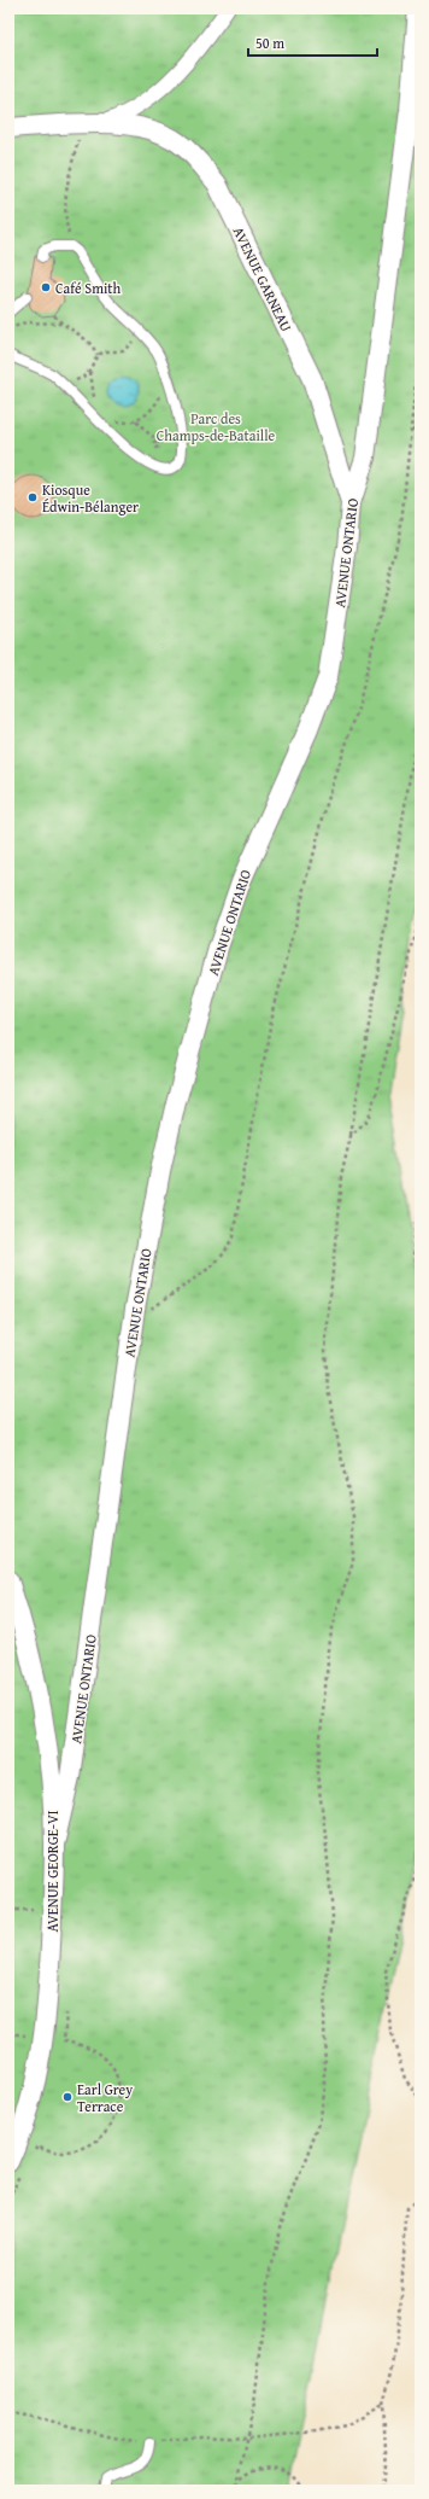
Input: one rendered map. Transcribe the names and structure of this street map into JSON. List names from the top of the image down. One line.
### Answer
{"streets":{"street":["AVENUE GARNEAU","AVENUE ONTARIO","AVENUE GEORGE-VI"]},"crossings":[["AVENUE GARNEAU","AVENUE ONTARIO"],["AVENUE ONTARIO","AVENUE GEORGE-VI"]],"parks":["Parc des Champs-de-Bataille"],"places":["Café Smith","Kiosque Édwin-Bélanger","Earl Grey Terrace"],"scale_bar":"50 m"}
